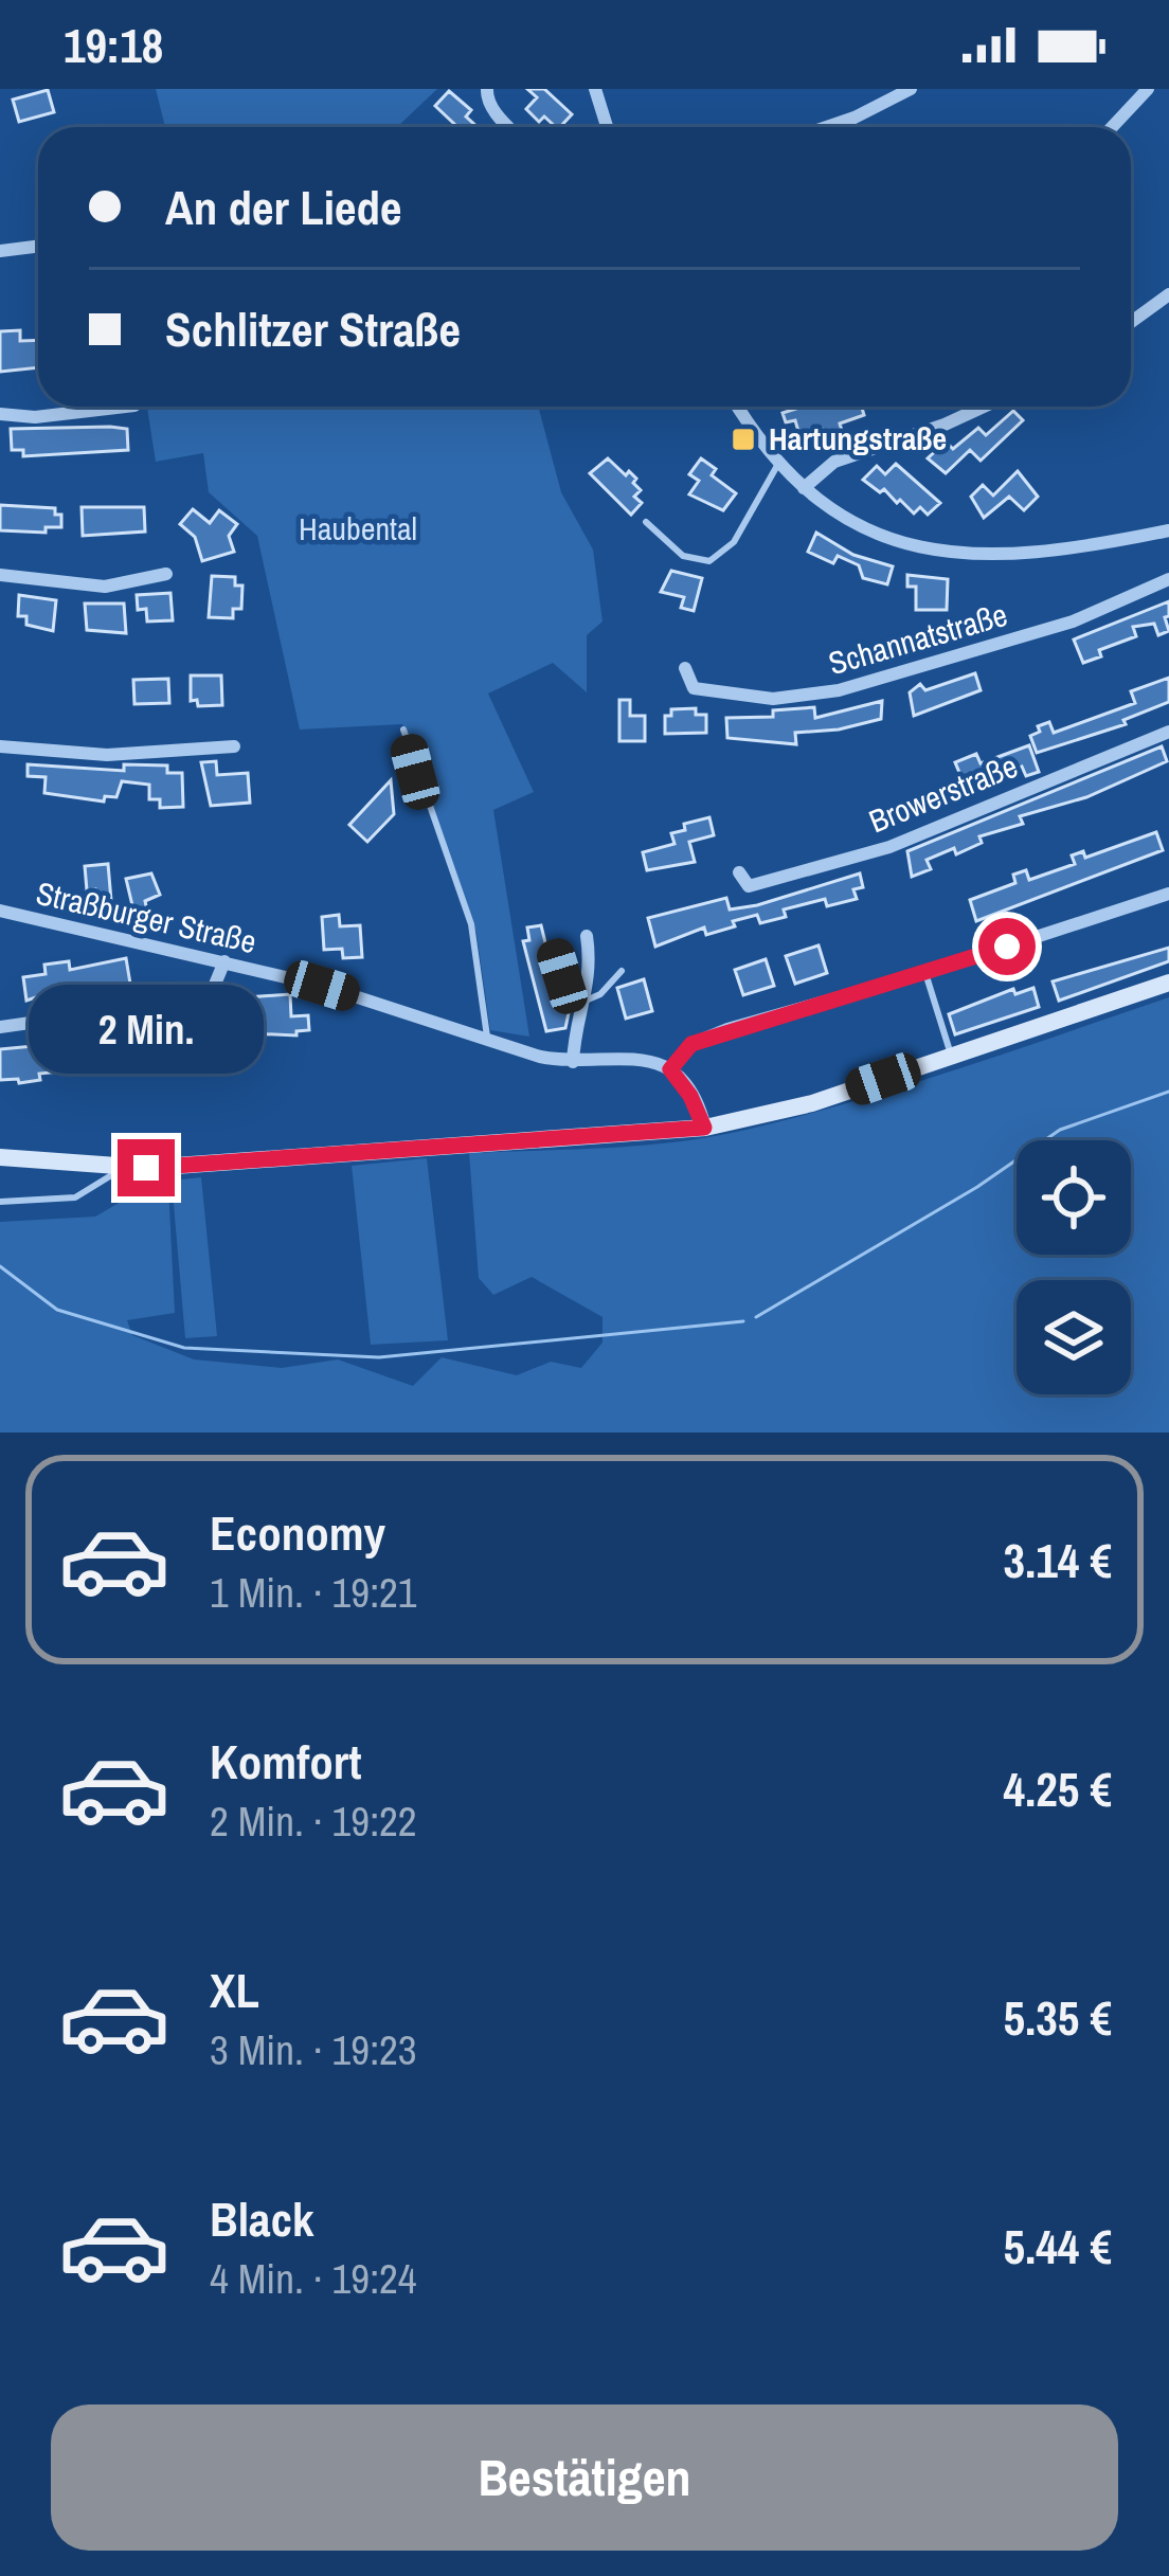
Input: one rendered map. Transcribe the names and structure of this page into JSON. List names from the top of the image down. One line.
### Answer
{"streets":{"street":["Schannatstraße","Browerstraße","Straßburger Straße"]},"parks":["Haubental"],"places":{"transit":["Hartungstraße"]},"page":{"status":"19:18","banner":["An der Liede","Schlitzer Straße"],"bubble":"2 Min.","list":[{"name":"Economy","note":"1 Min. · 19:21","value":"3.14 €"},{"name":"Komfort","note":"2 Min. · 19:22","value":"4.25 €"},{"name":"XL","note":"3 Min. · 19:23","value":"5.35 €"},{"name":"Black","note":"4 Min. · 19:24","value":"5.44 €"}],"buttons":"Bestätigen"}}
